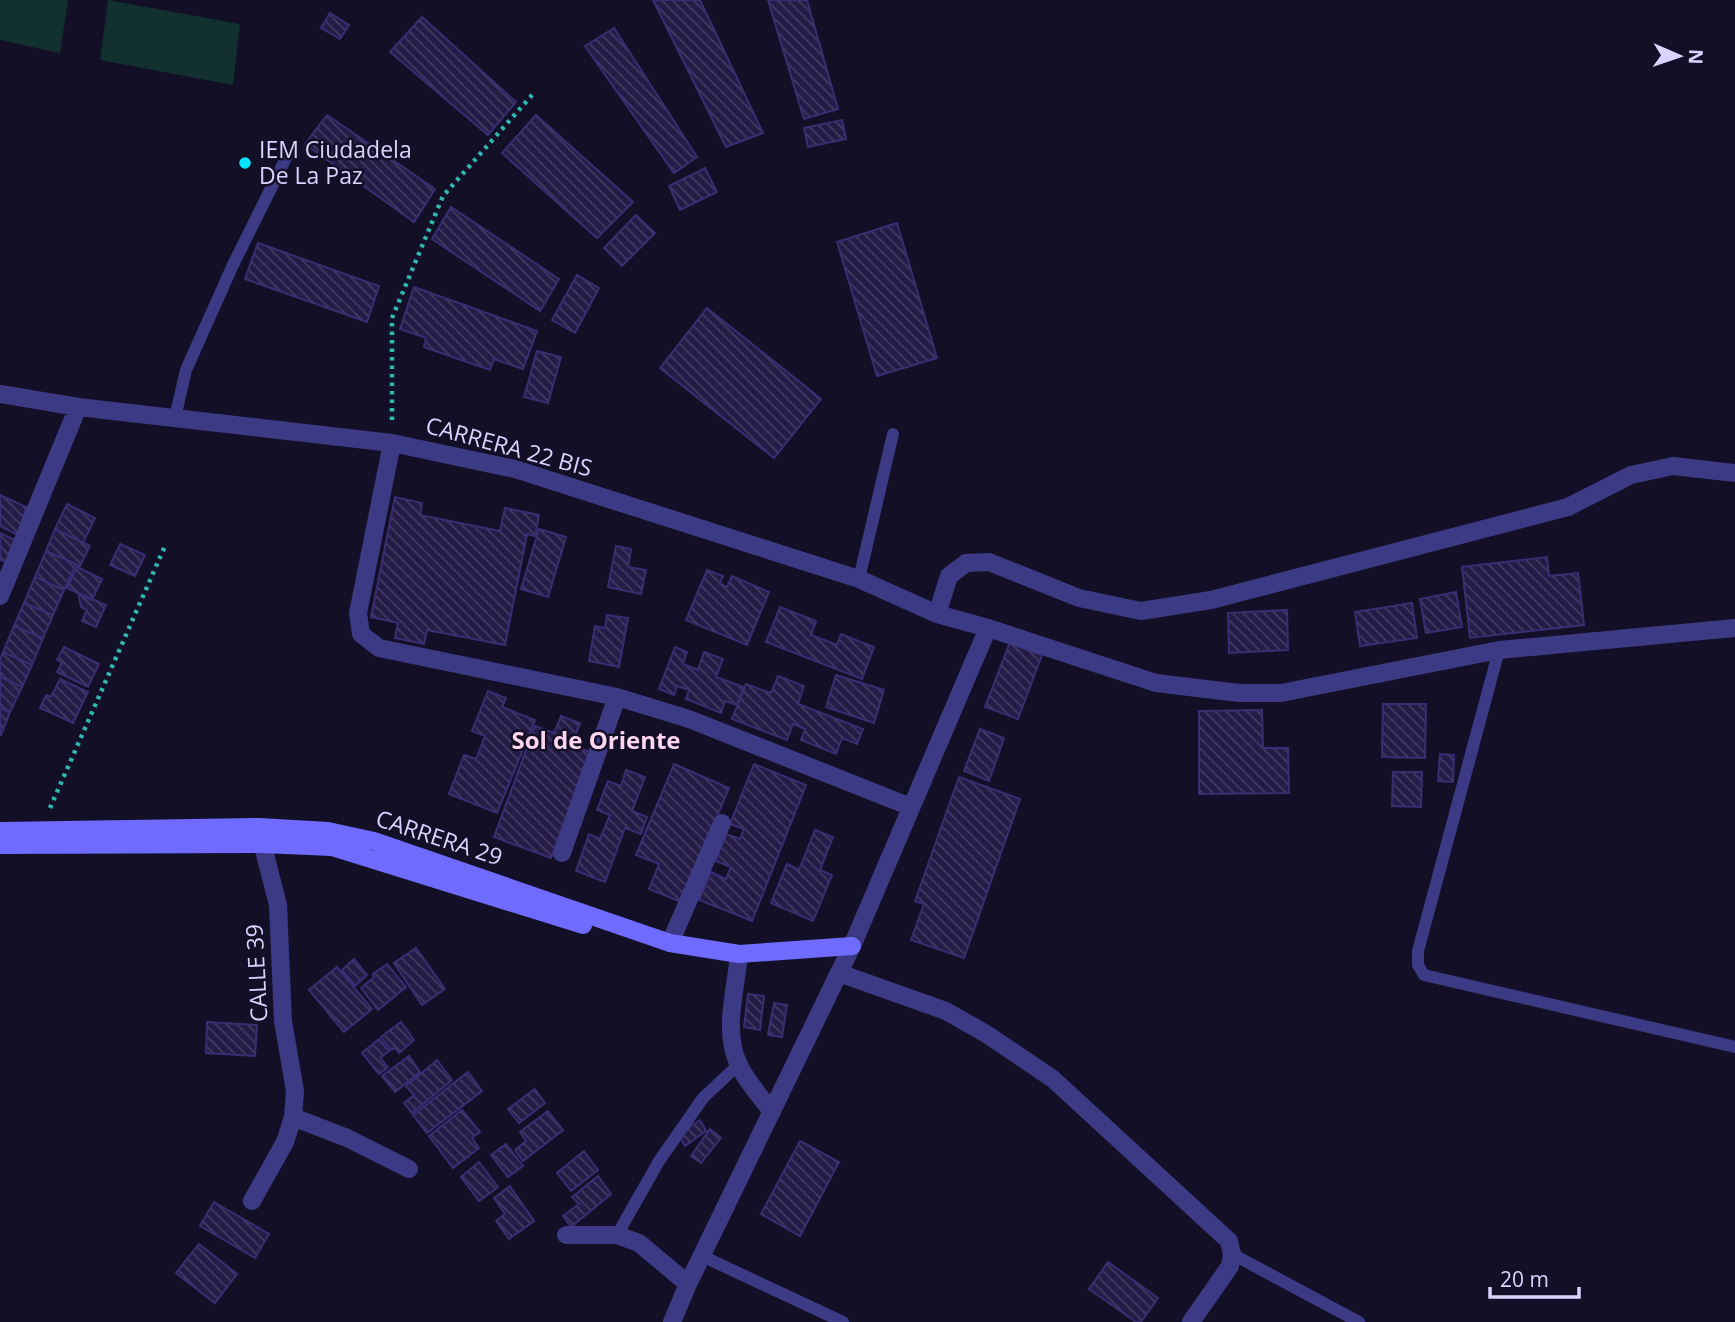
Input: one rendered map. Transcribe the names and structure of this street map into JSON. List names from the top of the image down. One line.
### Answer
{"streets":{"street":["CARRERA 22 BIS","CARRERA 29","CALLE 39"]},"crossings":[["CARRERA 29","CALLE 39"]],"districts":["Sol de Oriente"],"places":["IEM Ciudadela De La Paz"],"scale_bar":"20 m","north":"right"}
